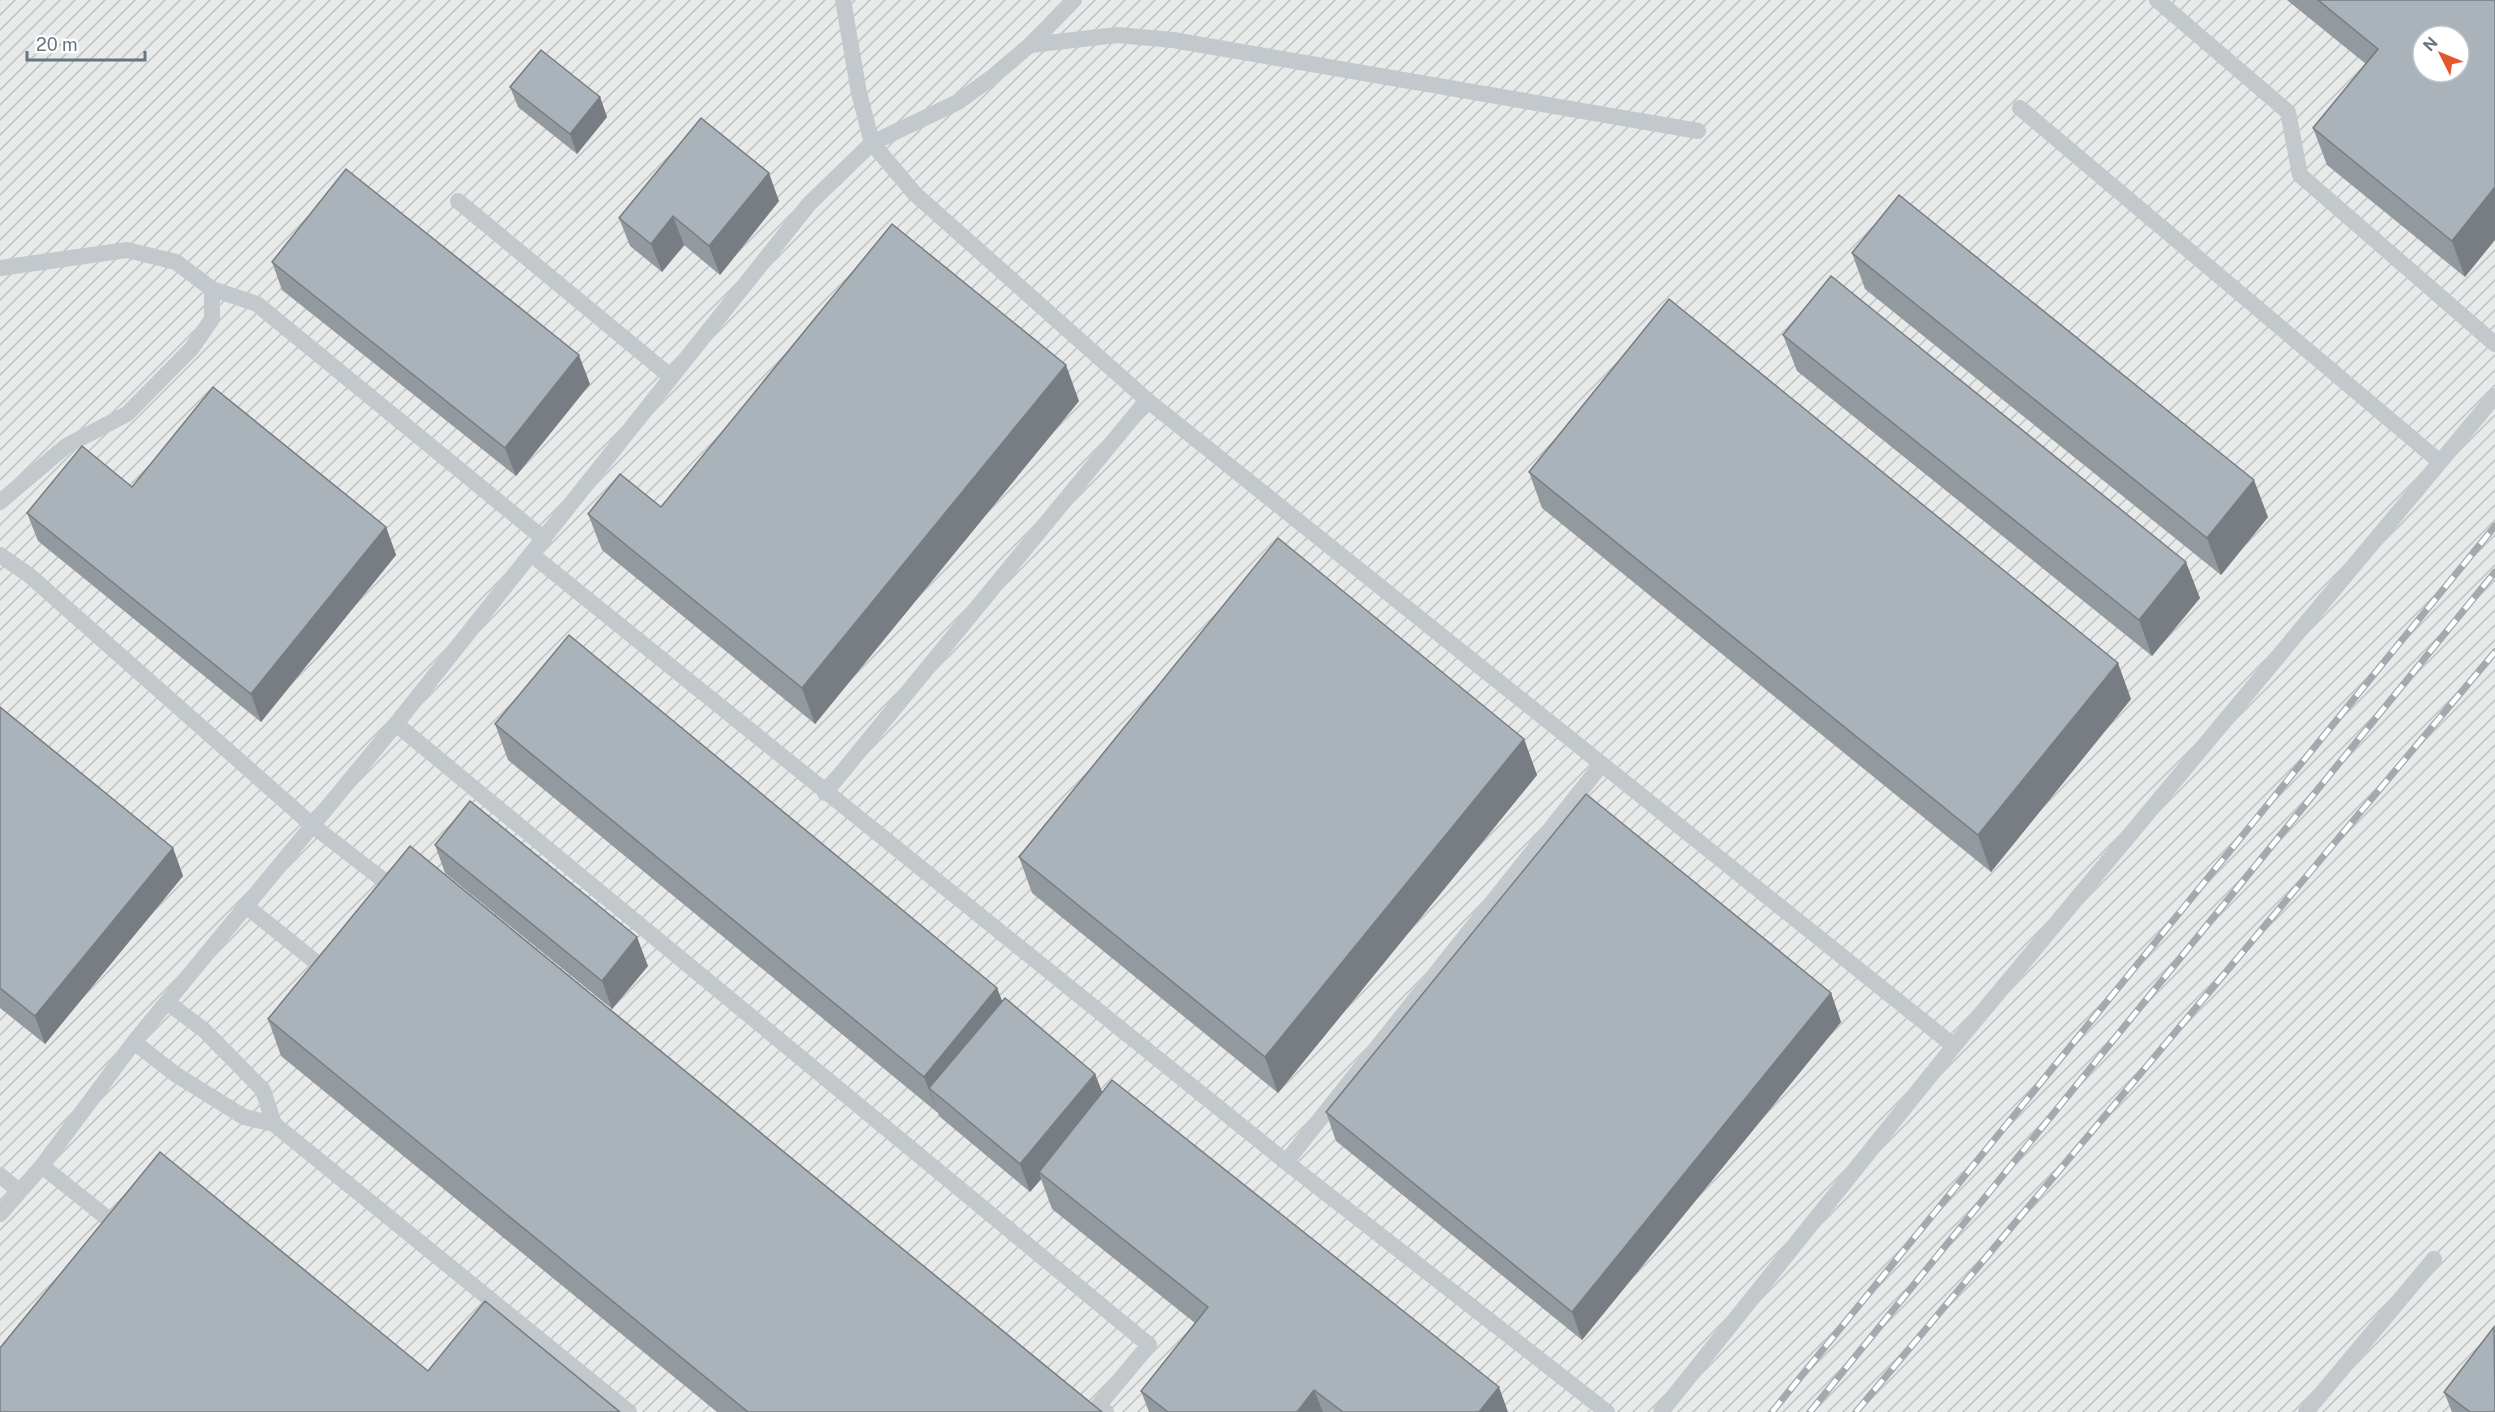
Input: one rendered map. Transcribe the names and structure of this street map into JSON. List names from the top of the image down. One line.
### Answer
{"scale_bar":"20 m","north":"top left"}
